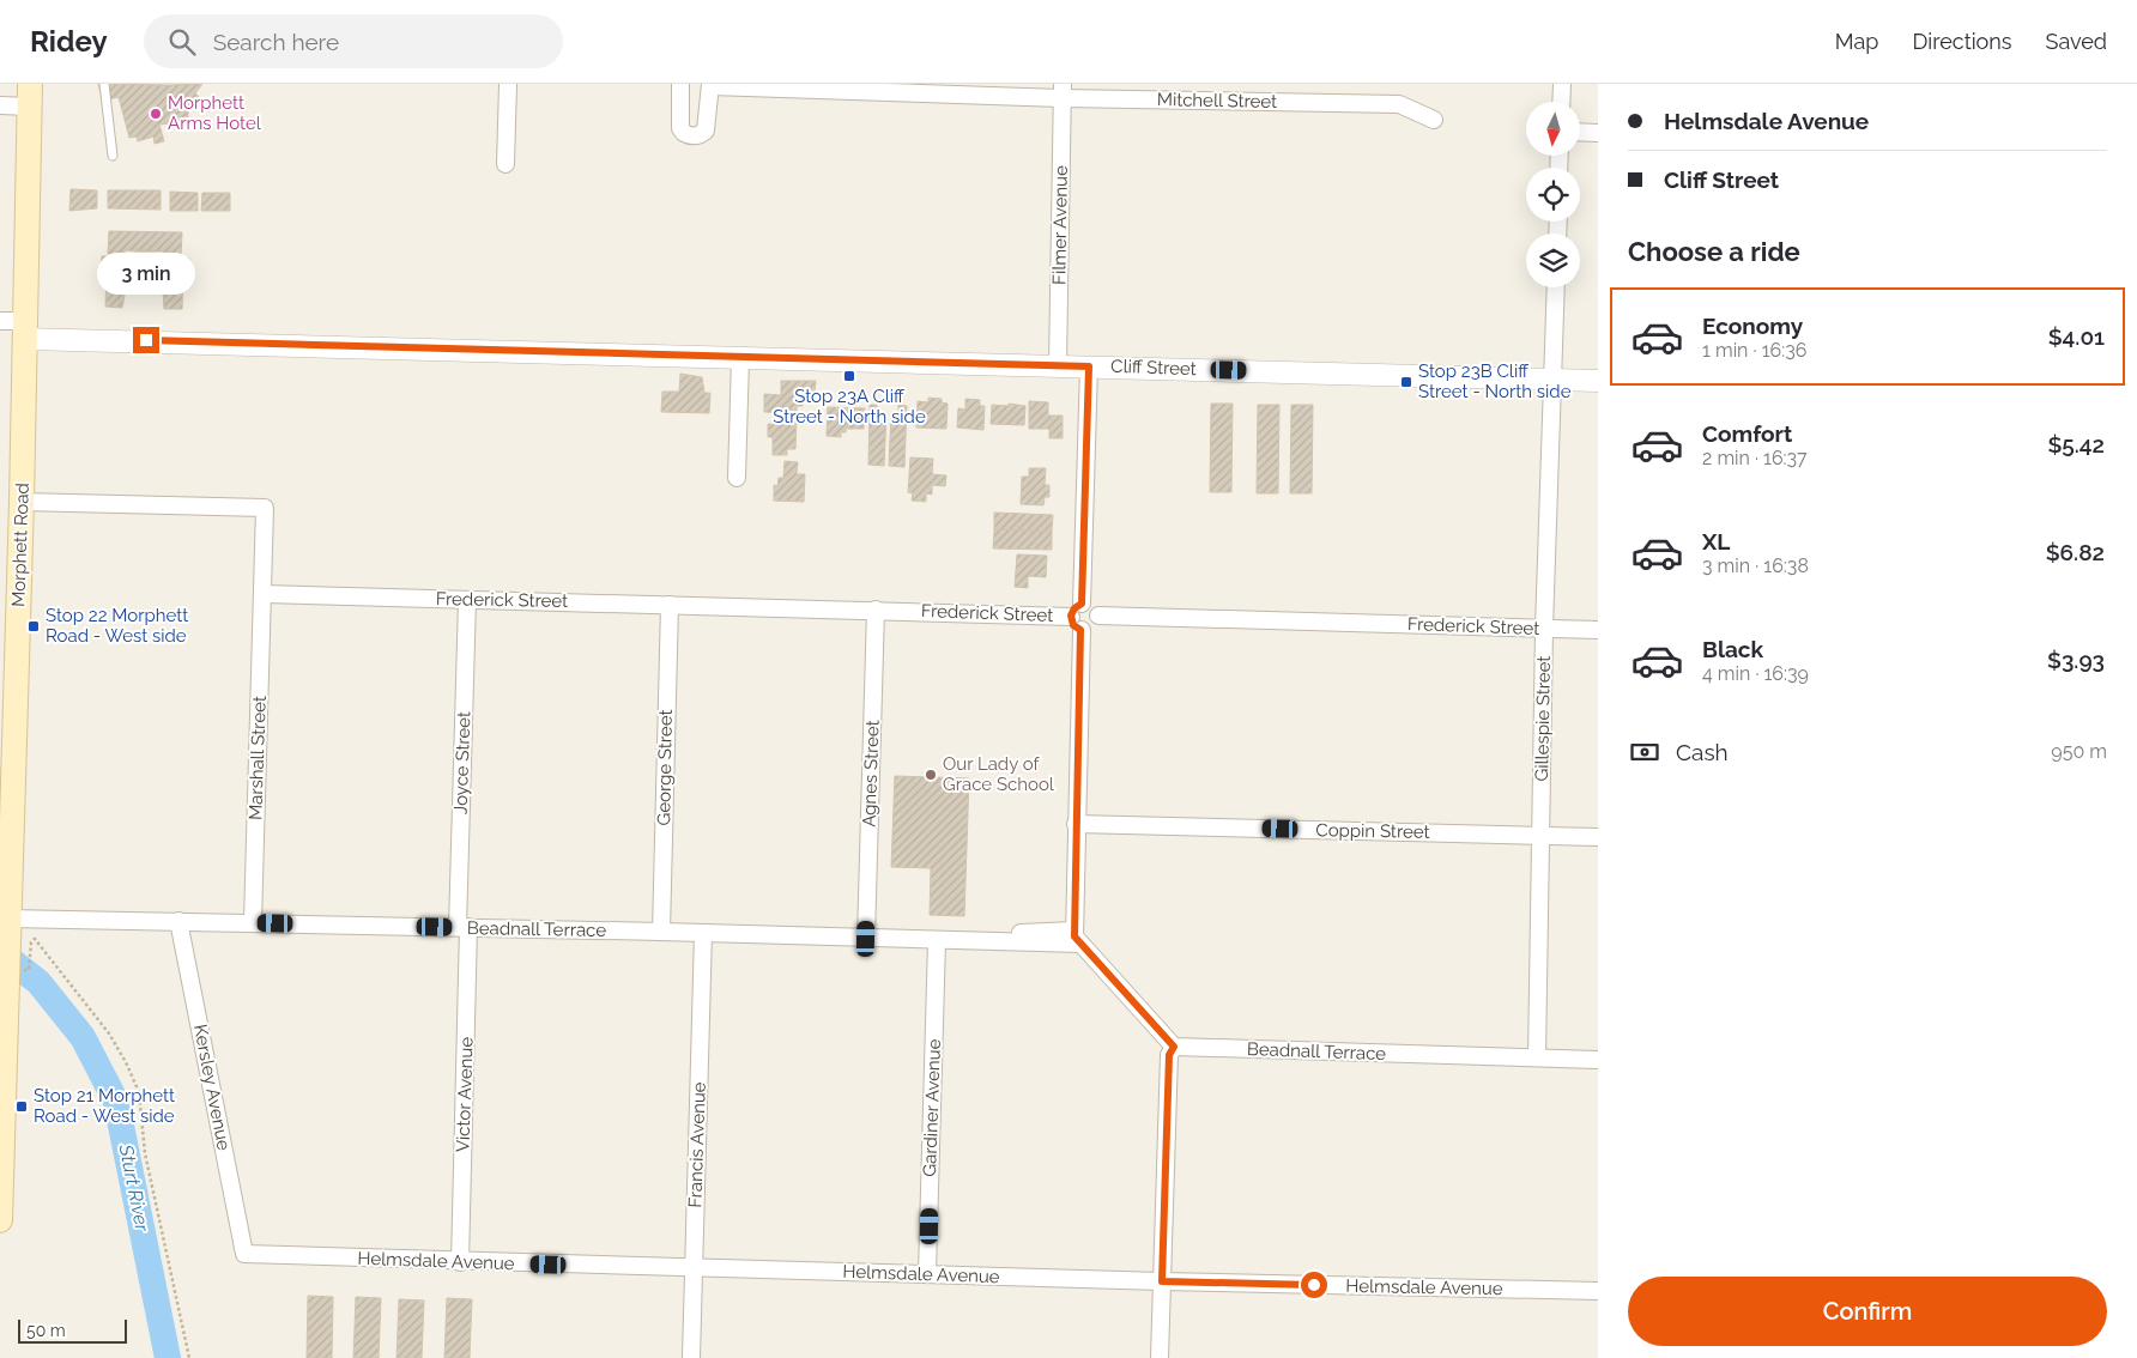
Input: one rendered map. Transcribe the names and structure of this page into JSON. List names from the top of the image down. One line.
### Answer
{"streets":{"main road":["Morphett Road"],"street":["Mitchell Street","Filmer Avenue","Cliff Street","Frederick Street","Gillespie Street","Marshall Street","Joyce Street","George Street","Agnes Street","Coppin Street","Beadnall Terrace","Kersley Avenue","Victor Avenue","Gardiner Avenue","Francis Avenue","Helmsdale Avenue"]},"crossings":[["Mitchell Street","Filmer Avenue"],["Filmer Avenue","Cliff Street"],["Cliff Street","Morphett Road"],["Cliff Street","Gillespie Street"],["Morphett Road","Beadnall Terrace"],["Frederick Street","Gillespie Street"],["Frederick Street","Marshall Street"],["Frederick Street","Joyce Street"],["Frederick Street","George Street"],["Frederick Street","Agnes Street"],["Gillespie Street","Coppin Street"],["Gillespie Street","Beadnall Terrace"],["Marshall Street","Beadnall Terrace"],["Joyce Street","Beadnall Terrace"],["Joyce Street","Victor Avenue"],["George Street","Beadnall Terrace"],["Agnes Street","Beadnall Terrace"],["Beadnall Terrace","Kersley Avenue"],["Beadnall Terrace","Victor Avenue"],["Beadnall Terrace","Gardiner Avenue"],["Beadnall Terrace","Francis Avenue"],["Kersley Avenue","Helmsdale Avenue"],["Victor Avenue","Helmsdale Avenue"],["Gardiner Avenue","Helmsdale Avenue"],["Francis Avenue","Helmsdale Avenue"]],"water":["Sturt River"],"places":{"other":["Morphett Arms Hotel","Our Lady of Grace School"],"transit":["Stop 23A Cliff Street - North side","Stop 23B Cliff Street - North side","Stop 22 Morphett Road - West side","Stop 21 Morphett Road - West side"]},"scale_bar":"50 m","north":"bottom","page":{"header":"Ridey","search":"Search here","nav":["Map","Directions","Saved"],"banner":["Helmsdale Avenue","Cliff Street"],"heading":"Choose a ride","bubble":"3 min","list":[{"name":"Economy","note":"1 min · 16:36","value":"$4.01"},{"name":"Comfort","note":"2 min · 16:37","value":"$5.42"},{"name":"XL","note":"3 min · 16:38","value":"$6.82"},{"name":"Black","note":"4 min · 16:39","value":"$3.93"}],"pay":["Cash","950 m"],"buttons":"Confirm","scale":"50 m"}}
